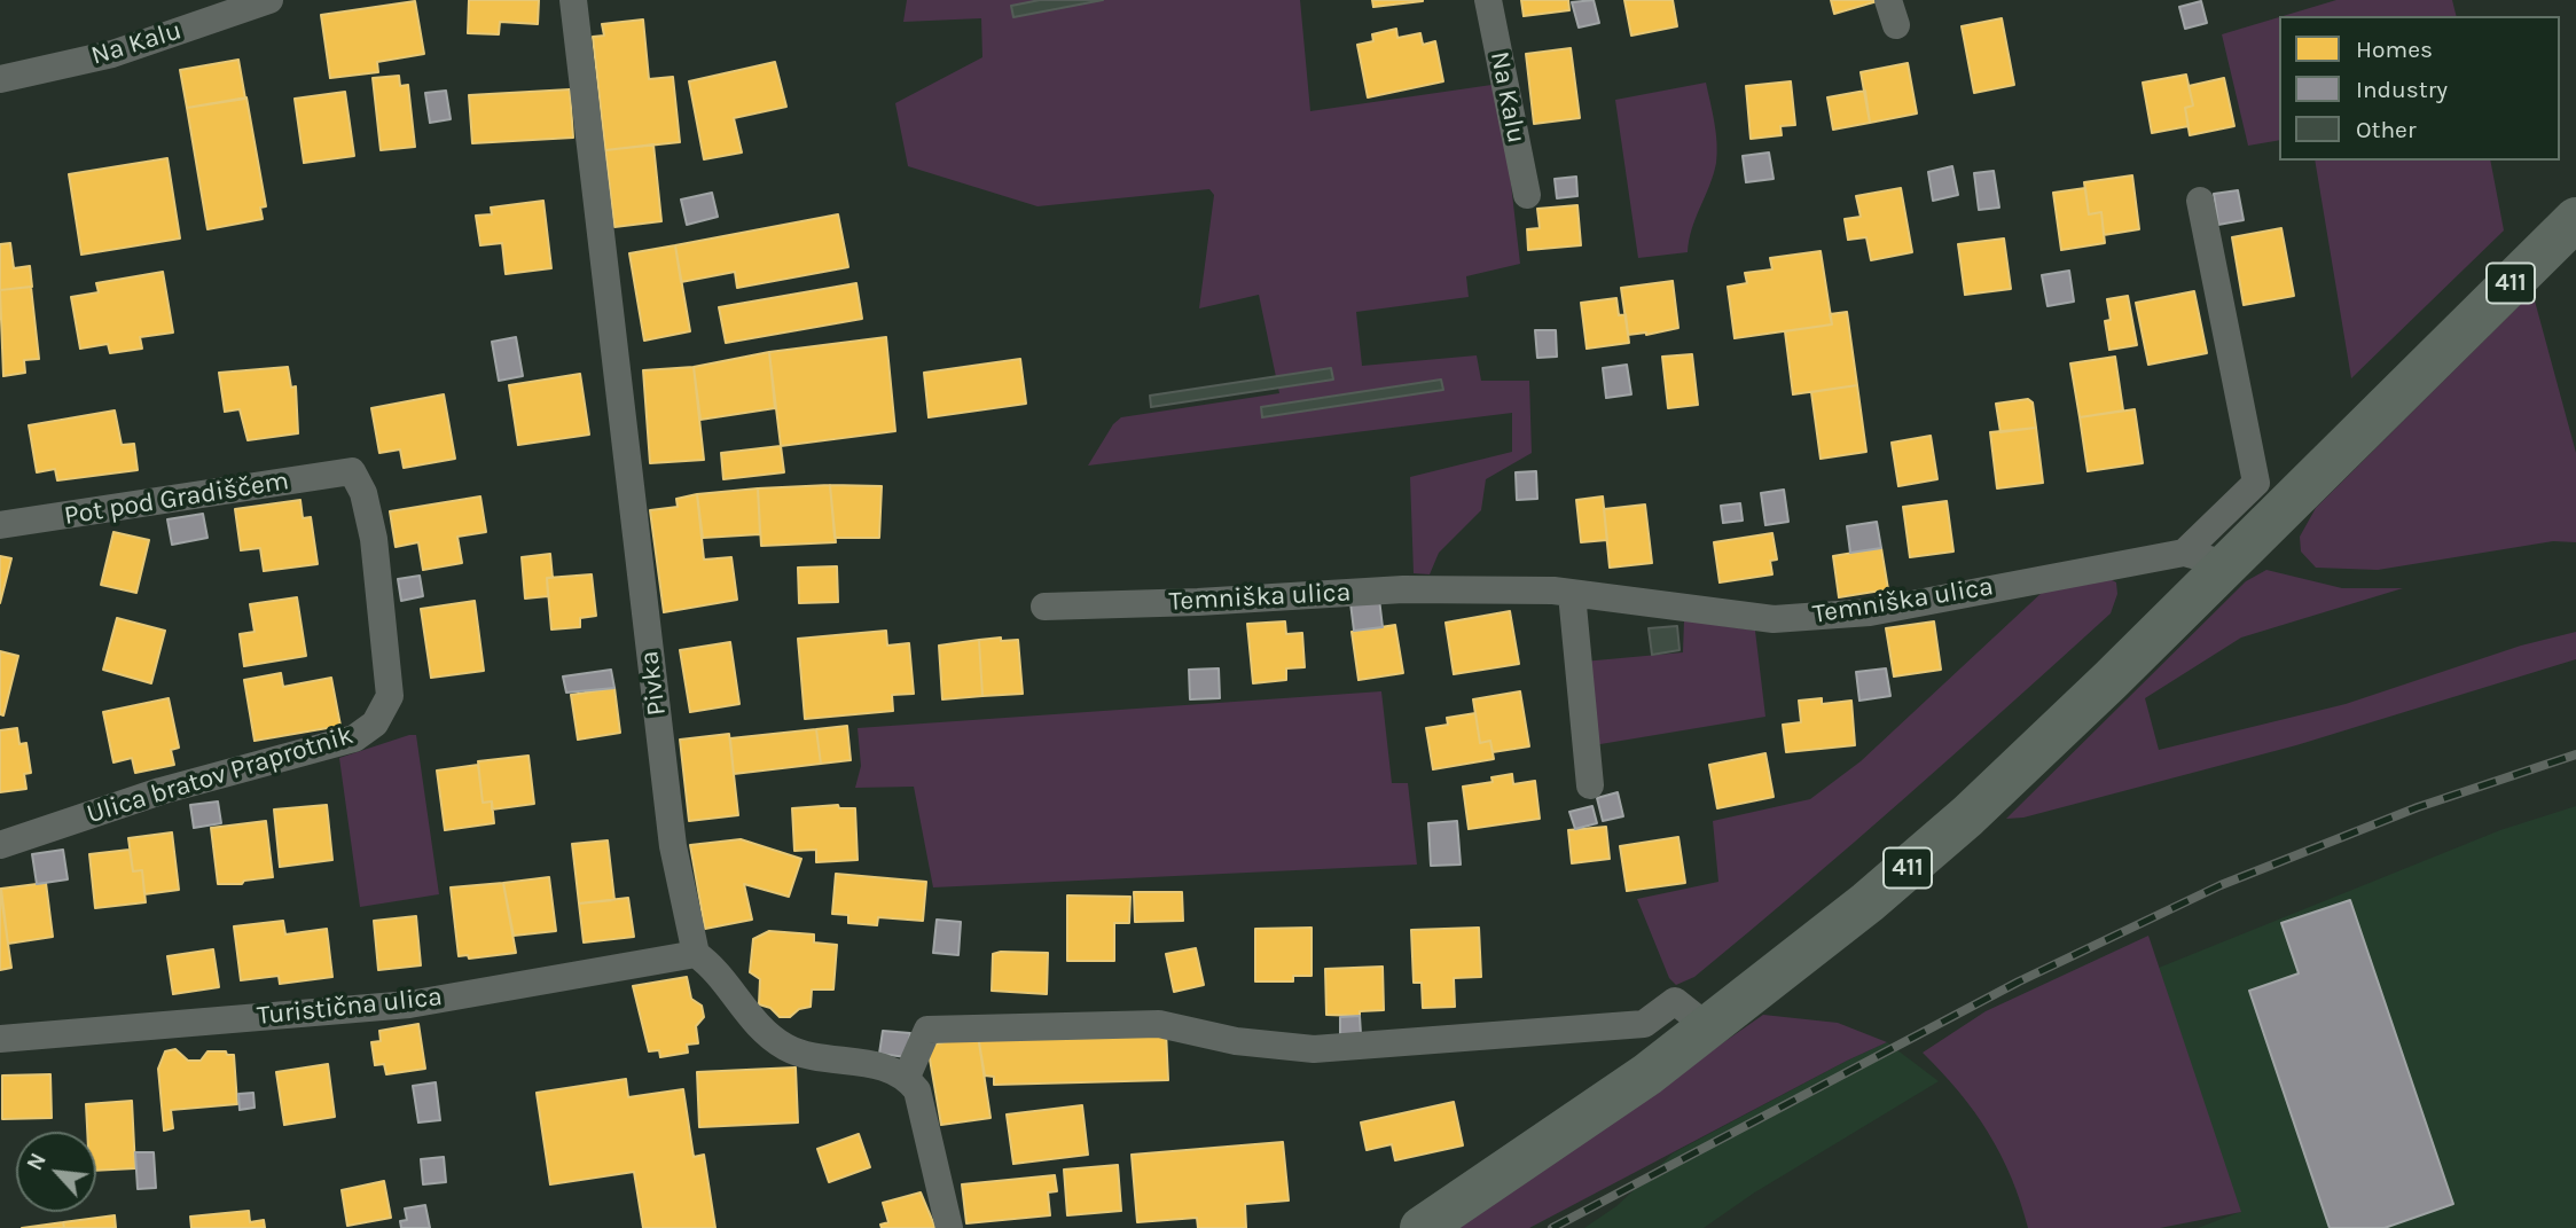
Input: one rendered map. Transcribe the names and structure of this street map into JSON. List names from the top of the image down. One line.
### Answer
{"streets":{"main road":["411"],"street":["Na Kalu","Pot pod Gradiščem","Temniška ulica","Pivka","Ulica bratov Praprotnik","Turistična ulica"]},"crossings":[["Pot pod Gradiščem","Ulica bratov Praprotnik"],["Pivka","Turistična ulica"]],"legend":["Homes","Industry","Other"],"north":"top left"}
